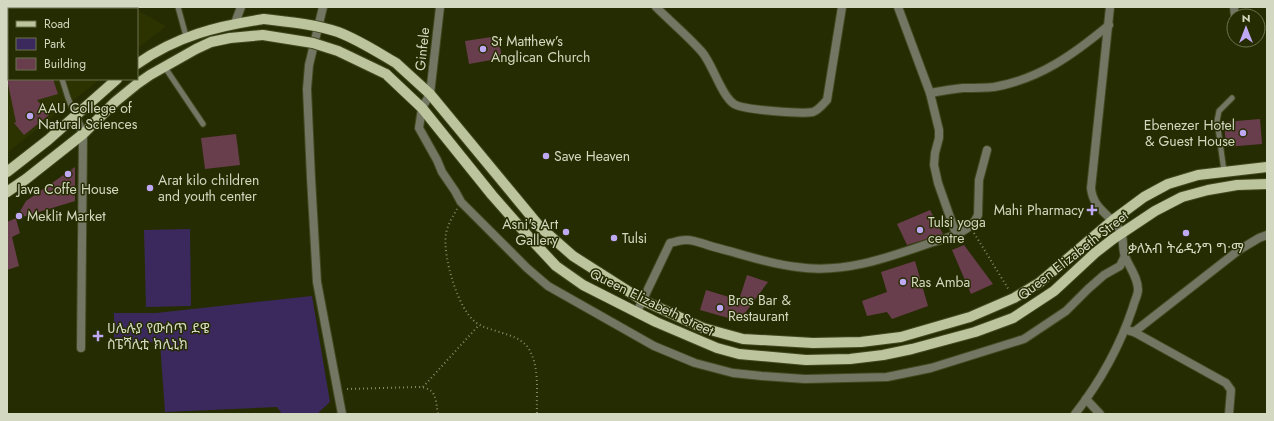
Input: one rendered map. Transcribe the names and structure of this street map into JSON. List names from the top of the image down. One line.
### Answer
{"streets":{"main road":["Queen Elizabeth Street"],"street":["Ginfele"]},"crossings":[["Ginfele","Queen Elizabeth Street"]],"places":{"other":["St Matthew’s Anglican Church","AAU College of Natural Sciences","Ebenezer Hotel & Guest House","Save Heaven","Java Coffe House","Arat kilo children and youth center","Meklit Market","Tulsi yoga centre","Asni's Art Gallery","ቃለአብ ትሬዲንግ ግ•ማ","Tulsi","Ras Amba","Bros Bar & Restaurant"],"health":["Mahi Pharmacy","ሀሌሉያ የውስጥ ደዌ ስፔሻሊቲ ክሊኒክ"]},"legend":["Road","Park","Building"],"north":"top"}
